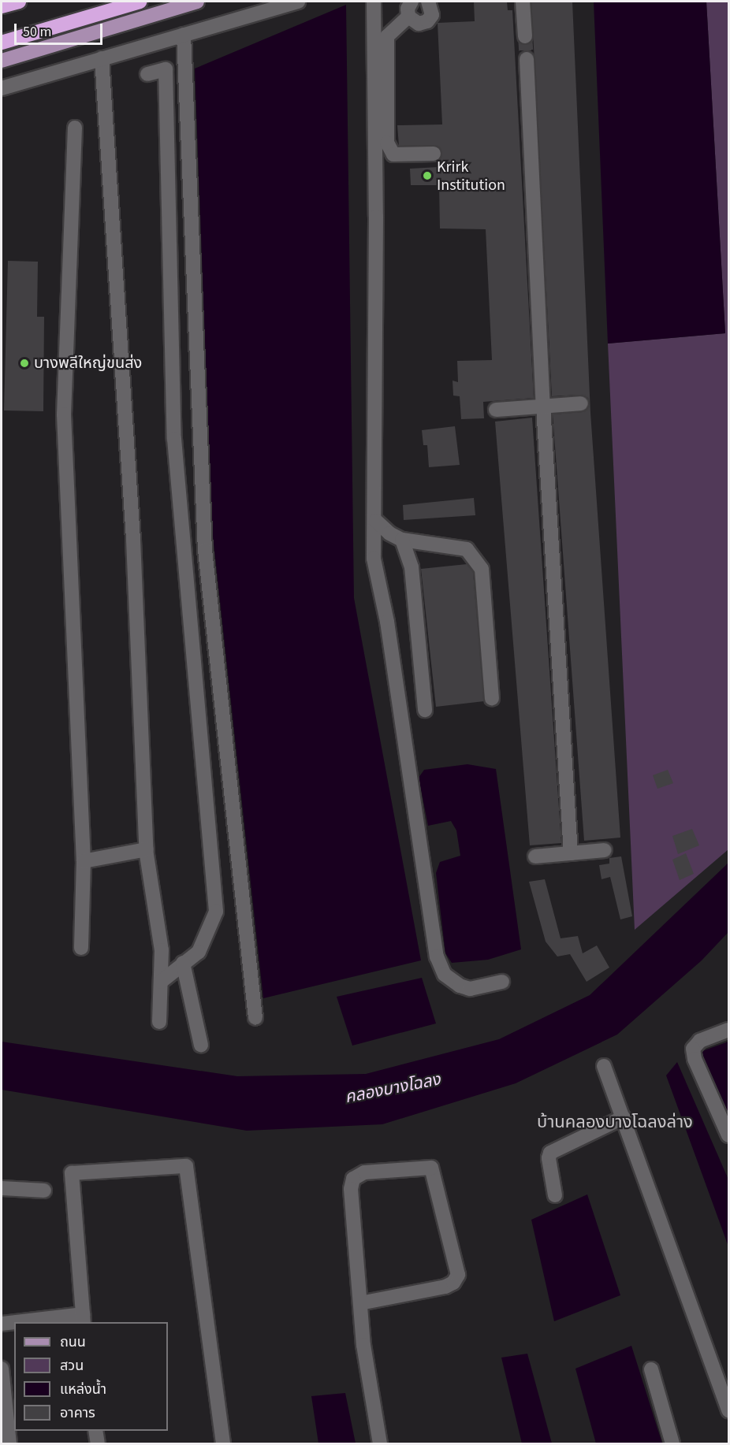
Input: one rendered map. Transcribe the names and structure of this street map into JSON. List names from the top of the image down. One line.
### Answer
{"districts":["บ้านคลองบางโฉลงล่าง"],"water":["คลองบางโฉลง"],"places":["Krirk Institution","บางพลีใหญ่ขนส่ง"],"legend":["ถนน","สวน","แหล่งน้ำ","อาคาร"],"scale_bar":"50 m"}
